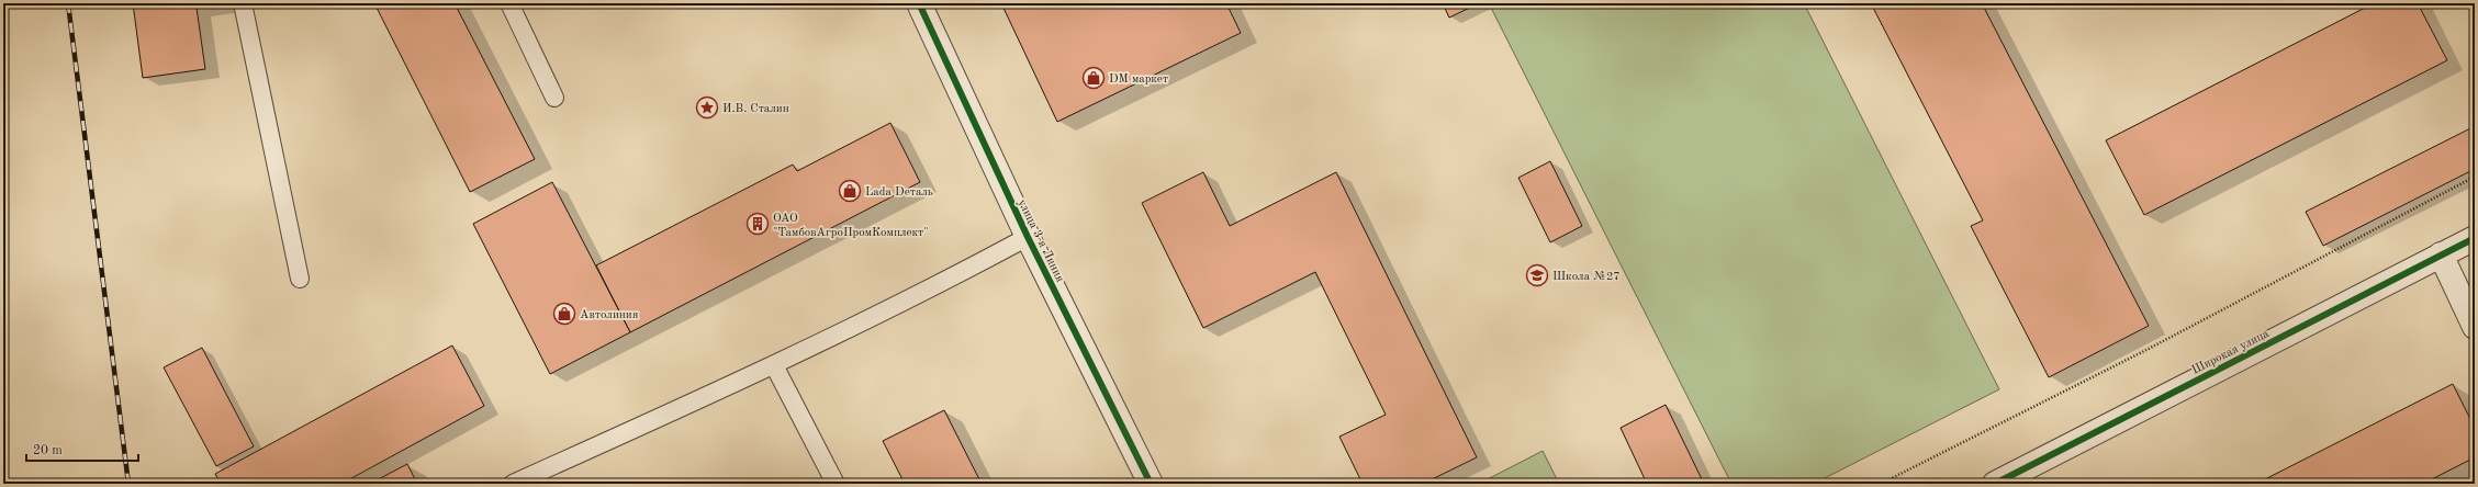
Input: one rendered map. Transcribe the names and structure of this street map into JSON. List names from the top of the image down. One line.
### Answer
{"streets":{"street":["улица 3-я Линия","Широкая улица"]},"places":{"shop":["DM маркет","Lada Dеталь","Автолиния"],"place":["И.В. Сталин"],"building":["ОАО \"ТамбовАгроПромКомплект\""],"school or university":["Школа №27"]},"scale_bar":"20 m"}
